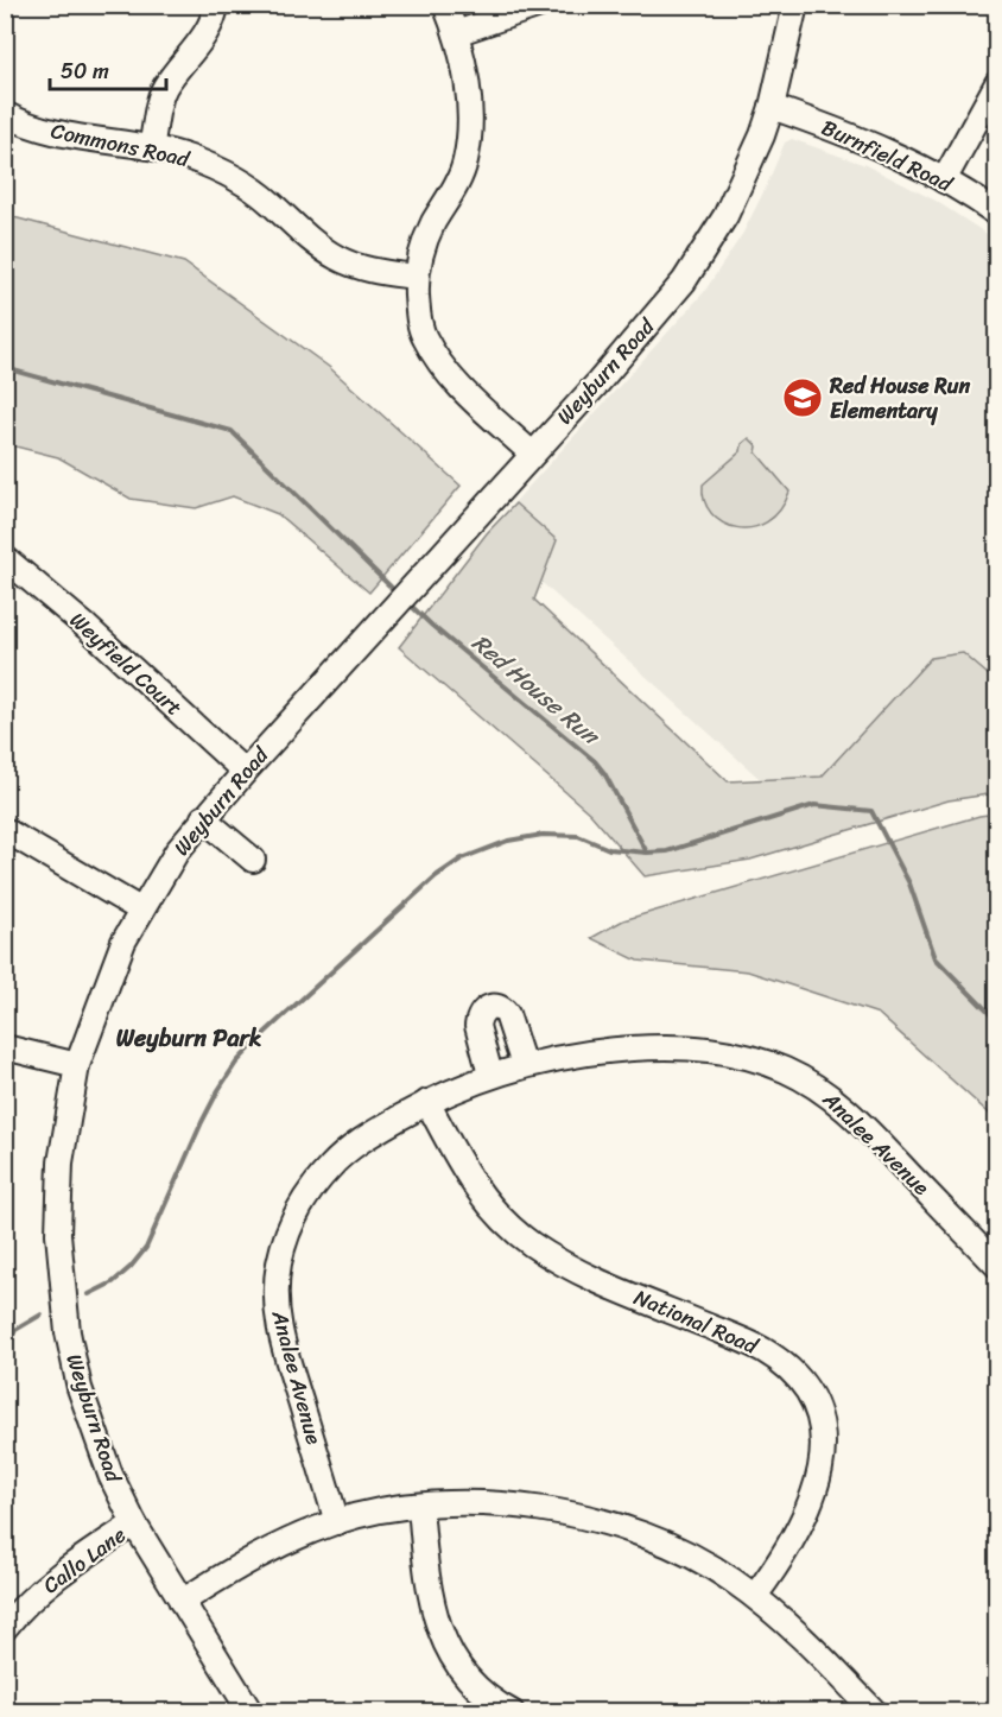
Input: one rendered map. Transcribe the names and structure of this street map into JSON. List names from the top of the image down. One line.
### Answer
{"streets":{"street":["Commons Road","Burnfield Road","Weyburn Road","Weyfield Court","Analee Avenue","National Road","Callo Lane"]},"crossings":[["Burnfield Road","Weyburn Road"],["Weyburn Road","Weyfield Court"],["Weyburn Road","Callo Lane"],["Analee Avenue","National Road"]],"districts":["Weyburn Park"],"water":["Red House Run"],"places":{"school or university":["Red House Run Elementary"]},"scale_bar":"50 m"}
